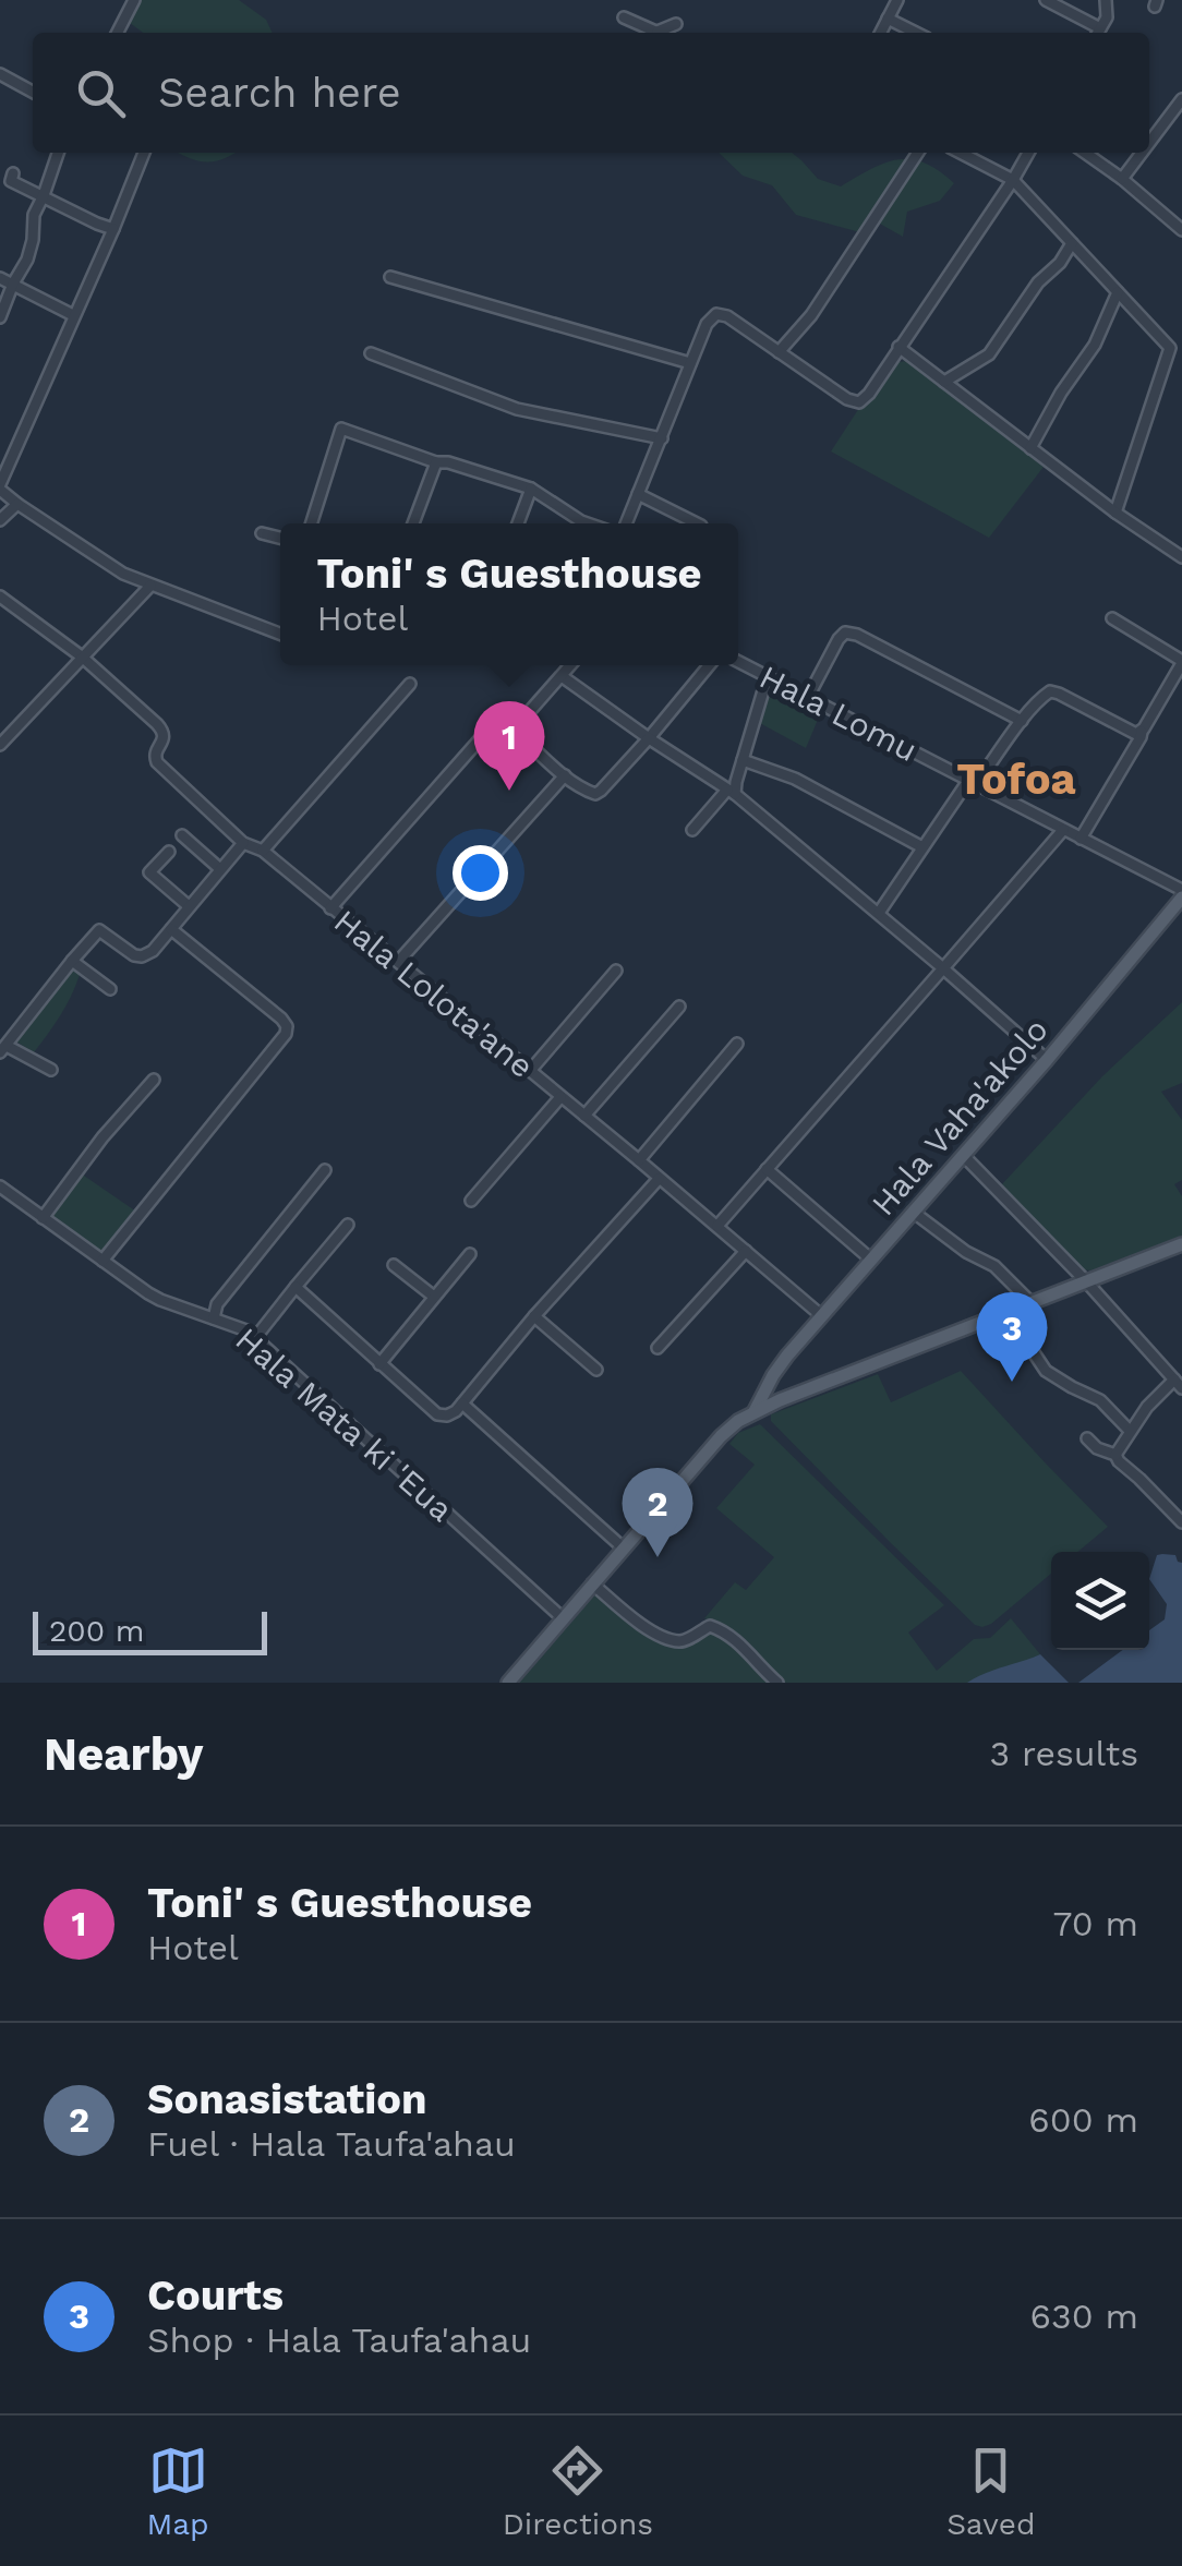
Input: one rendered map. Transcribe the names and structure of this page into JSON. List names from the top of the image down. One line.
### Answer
{"streets":{"main road":["Hala Vaha'akolo"],"street":["Hala Lomu","Hala Lolota'ane","Hala Mata ki 'Eua"]},"crossings":[["Hala Lomu","Hala Vaha'akolo"],["Hala Lolota'ane","Hala Vaha'akolo"]],"districts":["Tofoa"],"scale_bar":"200 m","page":{"search":"Search here","popup":["Toni' s Guesthouse","Hotel"],"pins":["1","3","2"],"scale":"200 m","heading":["Nearby","3 results"],"list":[{"mark":"1","name":"Toni' s Guesthouse","note":"Hotel","value":"70 m"},{"mark":"2","name":"Sonasistation","note":"Fuel · Hala Taufa'ahau","value":"600 m"},{"mark":"3","name":"Courts","note":"Shop · Hala Taufa'ahau","value":"630 m"}],"nav":["Map","Directions","Saved"]}}
